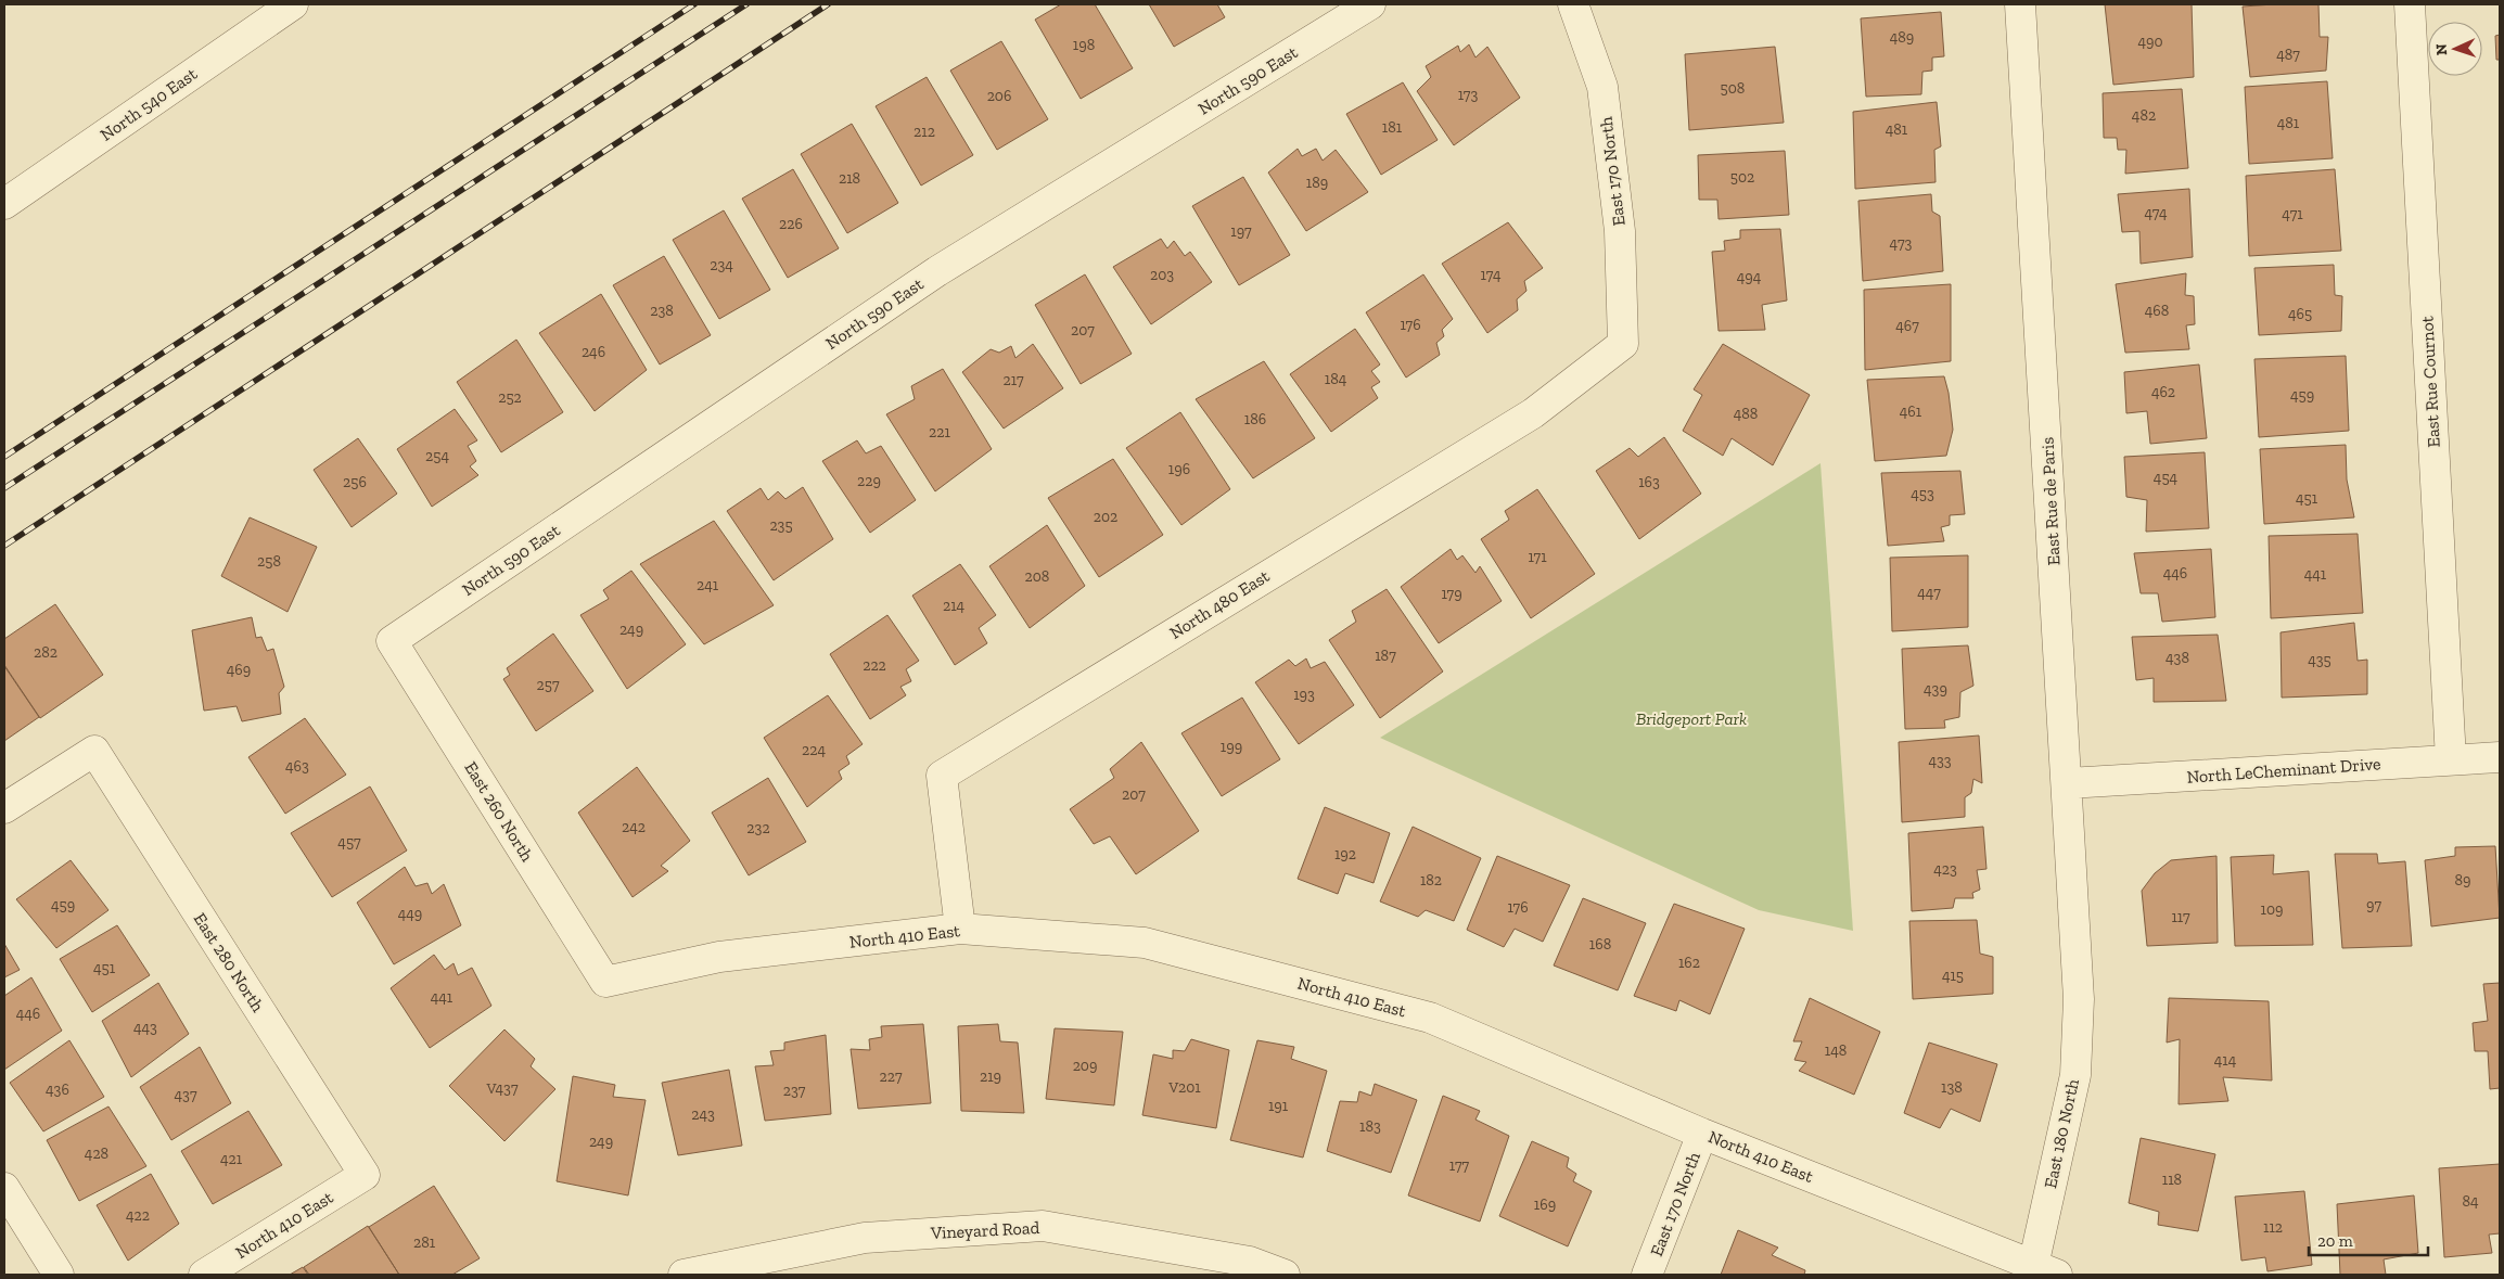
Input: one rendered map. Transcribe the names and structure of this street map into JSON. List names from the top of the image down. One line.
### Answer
{"streets":{"street":["North 590 East","North 540 East","East 170 North","East Rue Cournot","East Rue de Paris","North 480 East","North LeCheminant Drive","East 260 North","North 410 East","East 280 North","East 180 North","Vineyard Road"]},"crossings":[["North 590 East","East 260 North"],["East 170 North","North 480 East"],["East 170 North","North 410 East"],["East Rue Cournot","North LeCheminant Drive"],["East Rue de Paris","North LeCheminant Drive"],["East Rue de Paris","East 180 North"],["North 480 East","North 410 East"],["East 260 North","North 410 East"],["North 410 East","East 280 North"],["North 410 East","East 180 North"]],"parks":["Bridgeport Park"],"house_numbers":["489","490","198","487","508","173","206","482","481","181","481","212","502","218","189","474","471","226","197","473","234","203","174","494","238","468","465","176","467","207","246","184","217","462","459","252","461","488","186","221","254","196","454","229","256","163","453","451","202","235","171","258","446","441","208","241","447","179","214","249","282","187","438","435","222","469","257","439","193","199","224","433","463","207","242","232","457","192","423","182","89","459","97","176","109","449","117","168","162","451","415","441","446","443","148","414","209","227","219","V201","138","V437","436","237","437","191","243","183","249","428","421","177","118","84","169","422","112","281"],"scale_bar":"20 m","north":"left"}
